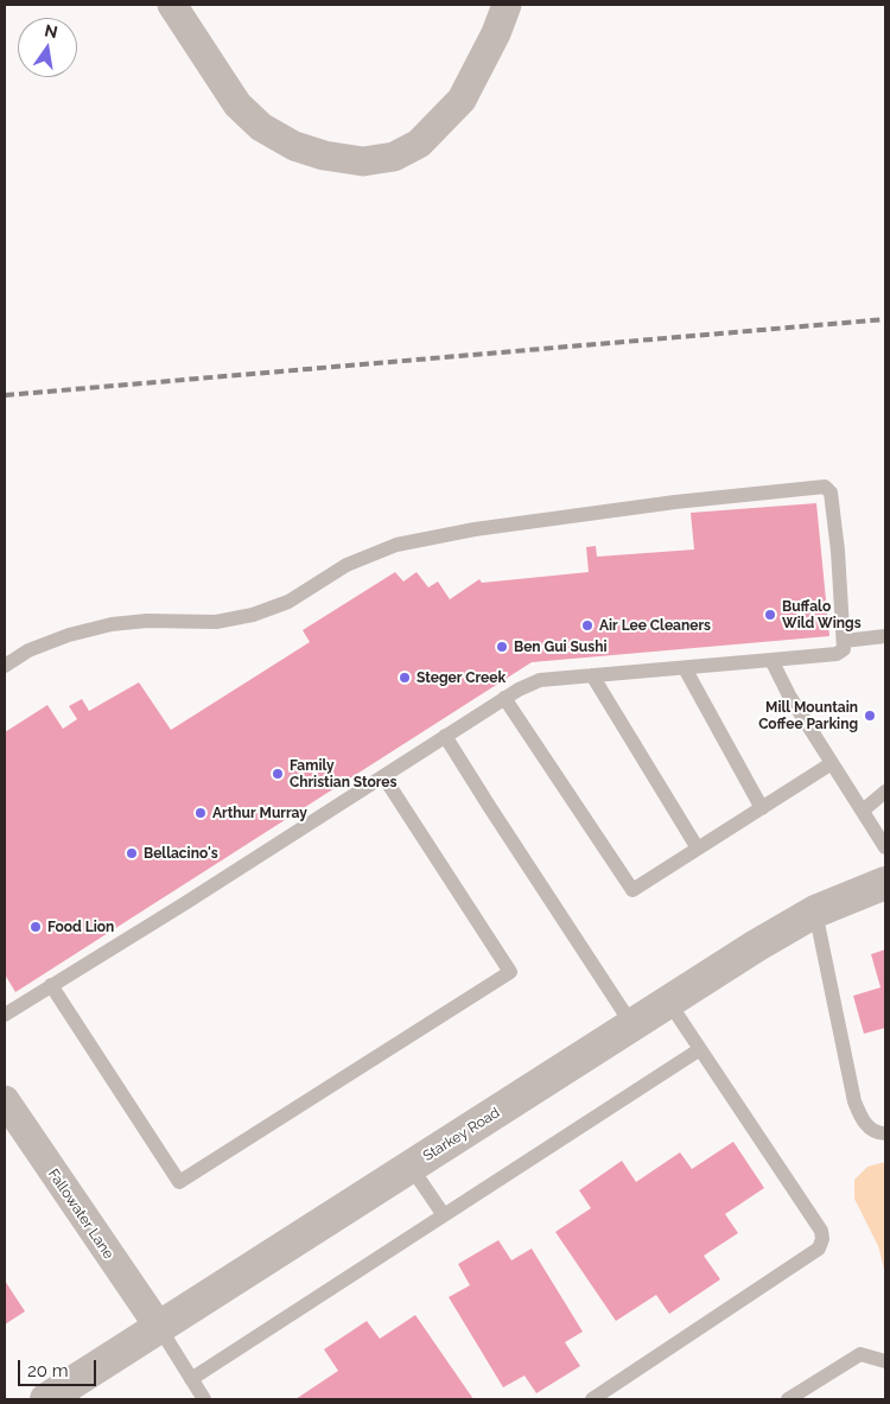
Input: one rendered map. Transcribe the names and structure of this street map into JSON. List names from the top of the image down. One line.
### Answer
{"streets":{"street":["Starkey Road","Fallowater Lane"]},"crossings":[["Starkey Road","Fallowater Lane"]],"places":["Buffalo Wild Wings","Air Lee Cleaners","Ben Gui Sushi","Steger Creek","Mill Mountain Coffee Parking","Family Christian Stores","Arthur Murray","Bellacino's","Food Lion"],"scale_bar":"20 m","north":"top"}
